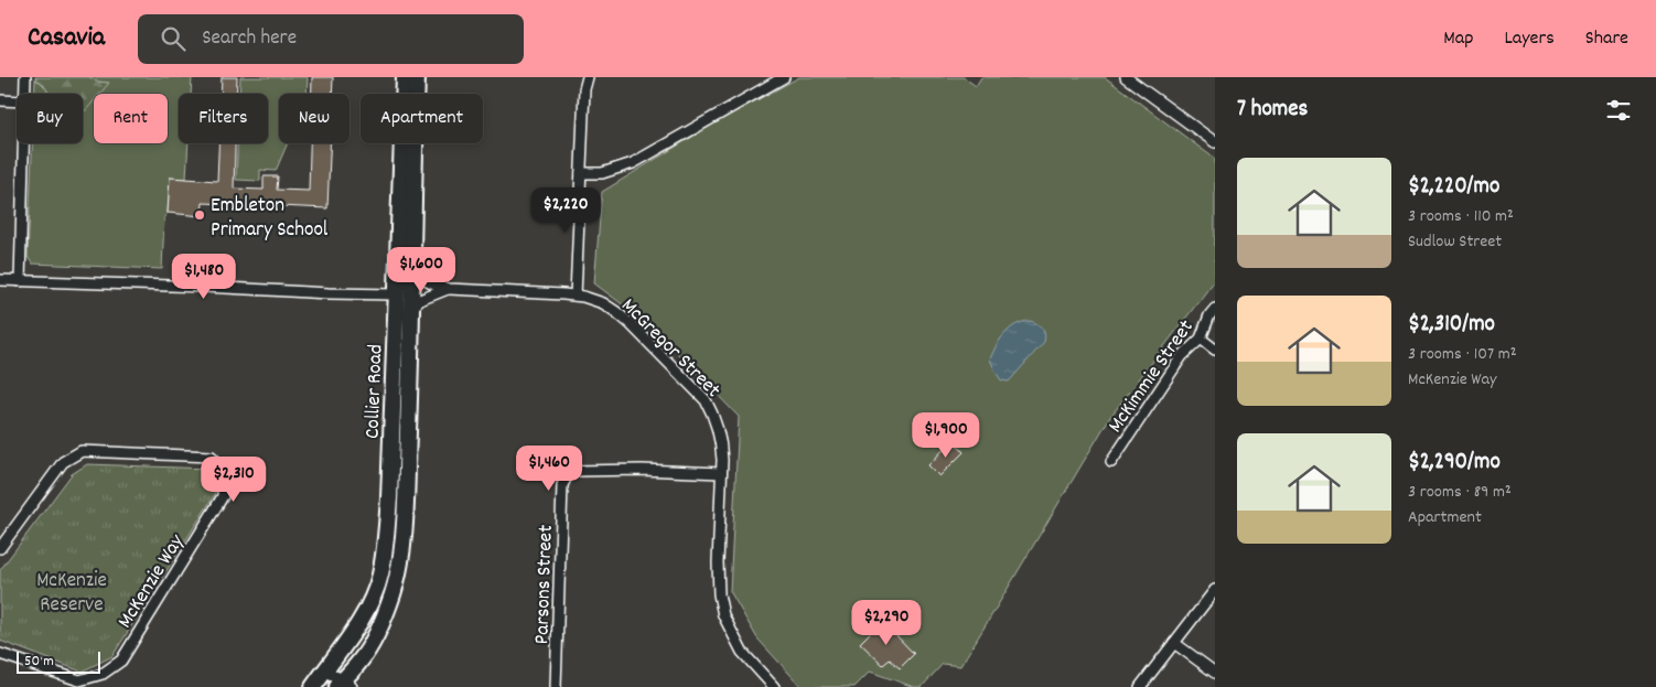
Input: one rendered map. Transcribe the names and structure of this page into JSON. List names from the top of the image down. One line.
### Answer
{"streets":{"main road":["Collier Road"],"street":["McGregor Street","McKimmie Street","McKenzie Way","Parsons Street"]},"crossings":[["McGregor Street","Collier Road"],["McGregor Street","Parsons Street"]],"parks":["McKenzie Reserve"],"places":["Embleton Primary School"],"scale_bar":"50 m","page":{"header":"Casavia","search":"Search here","nav":["Map","Layers","Share"],"heading":"7 homes","chip":["Buy","Rent","Filters","New","Apartment"],"list":[{"name":"$2,220/mo","note":"3 rooms · 110 m² · Sudlow Street"},{"name":"$2,310/mo","note":"3 rooms · 107 m² · McKenzie Way"},{"name":"$2,290/mo","note":"3 rooms · 89 m² · Apartment"}],"price":["$2,220","$1,600","$1,480","$1,900","$1,460","$2,310","$2,290"],"scale":"50 m"}}
